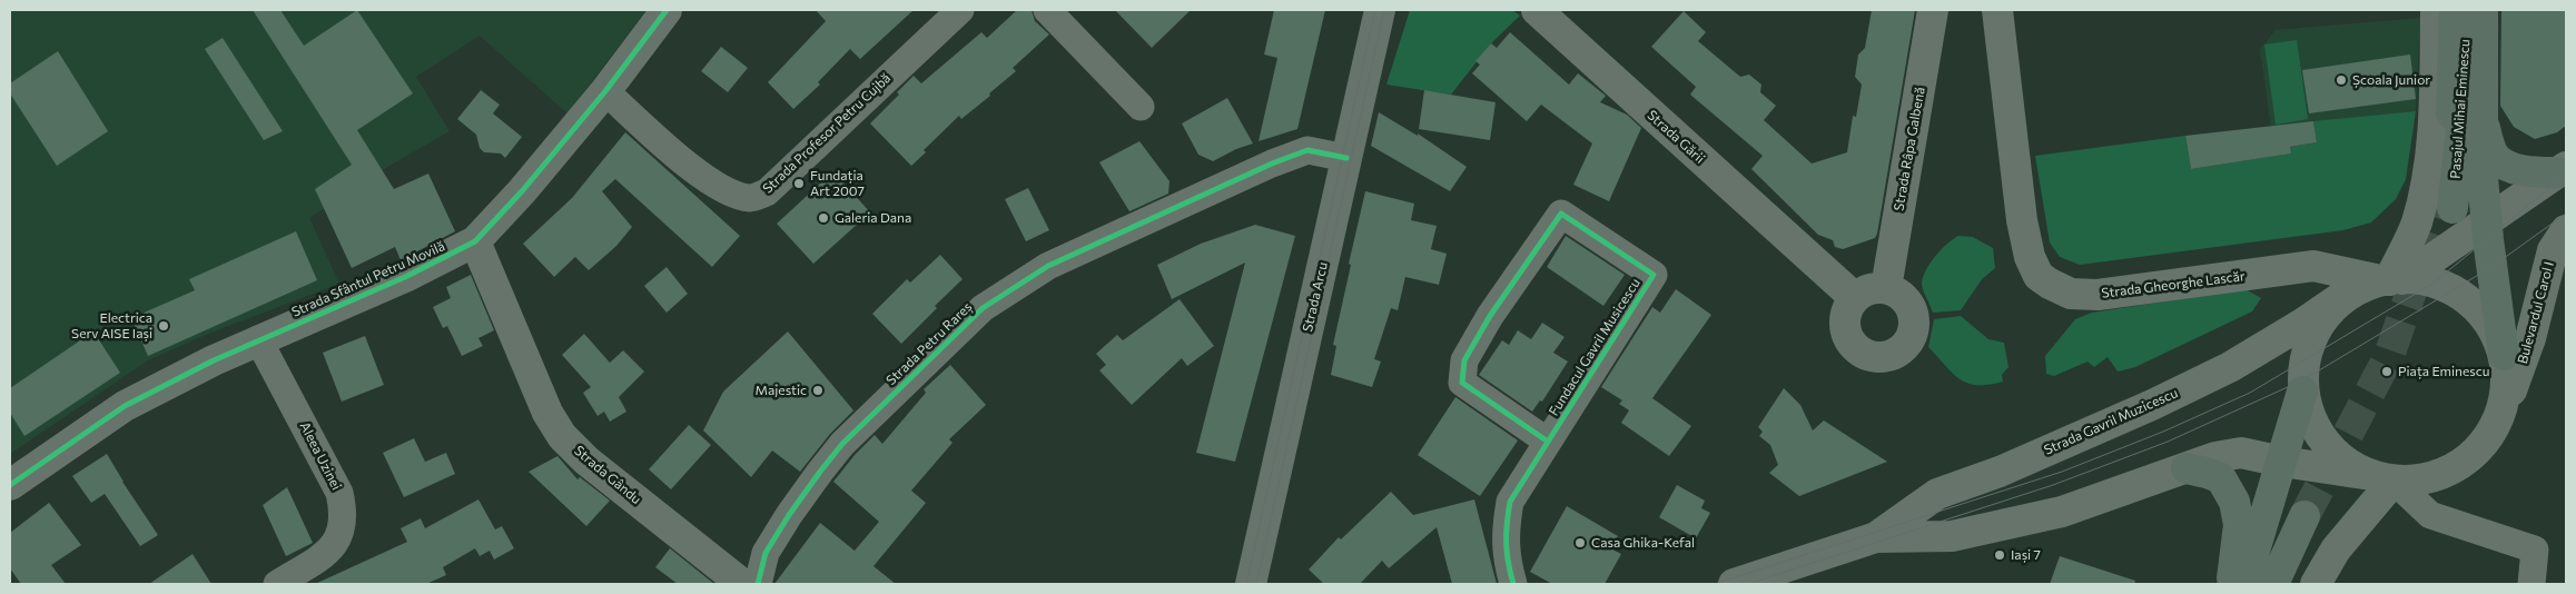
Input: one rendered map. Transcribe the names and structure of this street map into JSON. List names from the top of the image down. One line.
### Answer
{"streets":{"main road":["Pasajul Mihai Eminescu","Strada Gării","Strada Râpa Galbenă","Strada Sfântul Petru Movilă","Strada Gheorghe Lascăr","Strada Arcu","Bulevardul Carol I","Strada Gavril Muzicescu","Strada Gându"],"street":["Strada Profesor Petru Cujbă","Strada Petru Rareș","Fundacul Gavril Musicescu","Aleea Uzinei"]},"crossings":[["Strada Profesor Petru Cujbă","Strada Sfântul Petru Movilă"],["Strada Gării","Strada Râpa Galbenă"],["Strada Sfântul Petru Movilă","Aleea Uzinei"],["Strada Sfântul Petru Movilă","Strada Gându"],["Strada Arcu","Strada Petru Rareș"],["Bulevardul Carol I","Strada Gavril Muzicescu"]],"places":["Școala Junior","Fundația Art 2007","Galeria Dana","Electrica Serv AISE Iași","Piața Eminescu","Majestic","Casa Ghika-Kefal","Iași 7"]}
